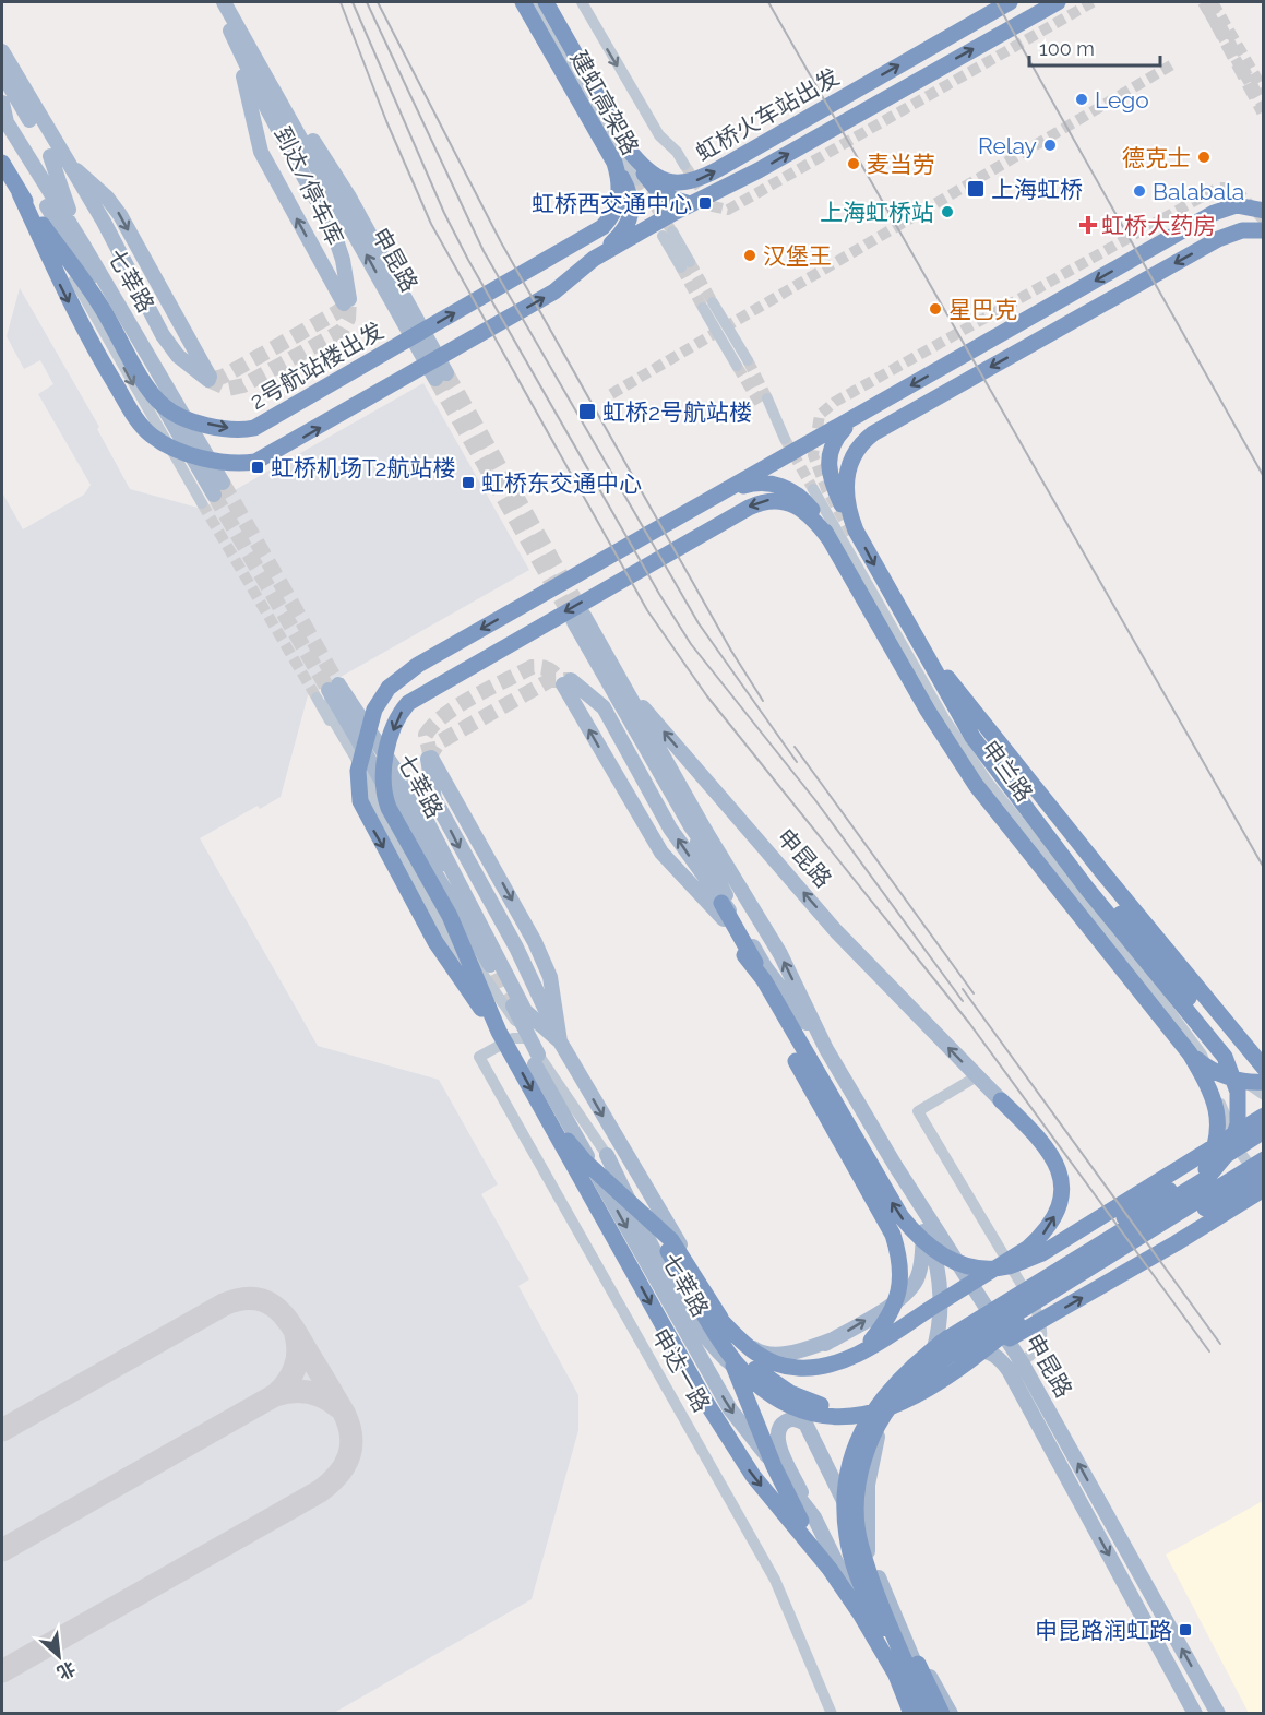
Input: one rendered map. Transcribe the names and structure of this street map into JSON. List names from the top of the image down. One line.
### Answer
{"streets":{"highway":["建虹高架路","虹桥火车站出发","2号航站楼出发"],"main road":["到达/停车库","申昆路","七莘路"],"street":["申兰路","申达一路"]},"crossings":[["建虹高架路","2号航站楼出发"]],"places":{"other":["Lego","Relay","德克士","麦当劳","Balabala","上海虹桥站","汉堡王","星巴克"],"transit":["上海虹桥","虹桥西交通中心","虹桥2号航站楼","虹桥机场T2航站楼","虹桥东交通中心","申昆路润虹路"],"health":["虹桥大药房"]},"scale_bar":"100 m","north":"bottom right"}
